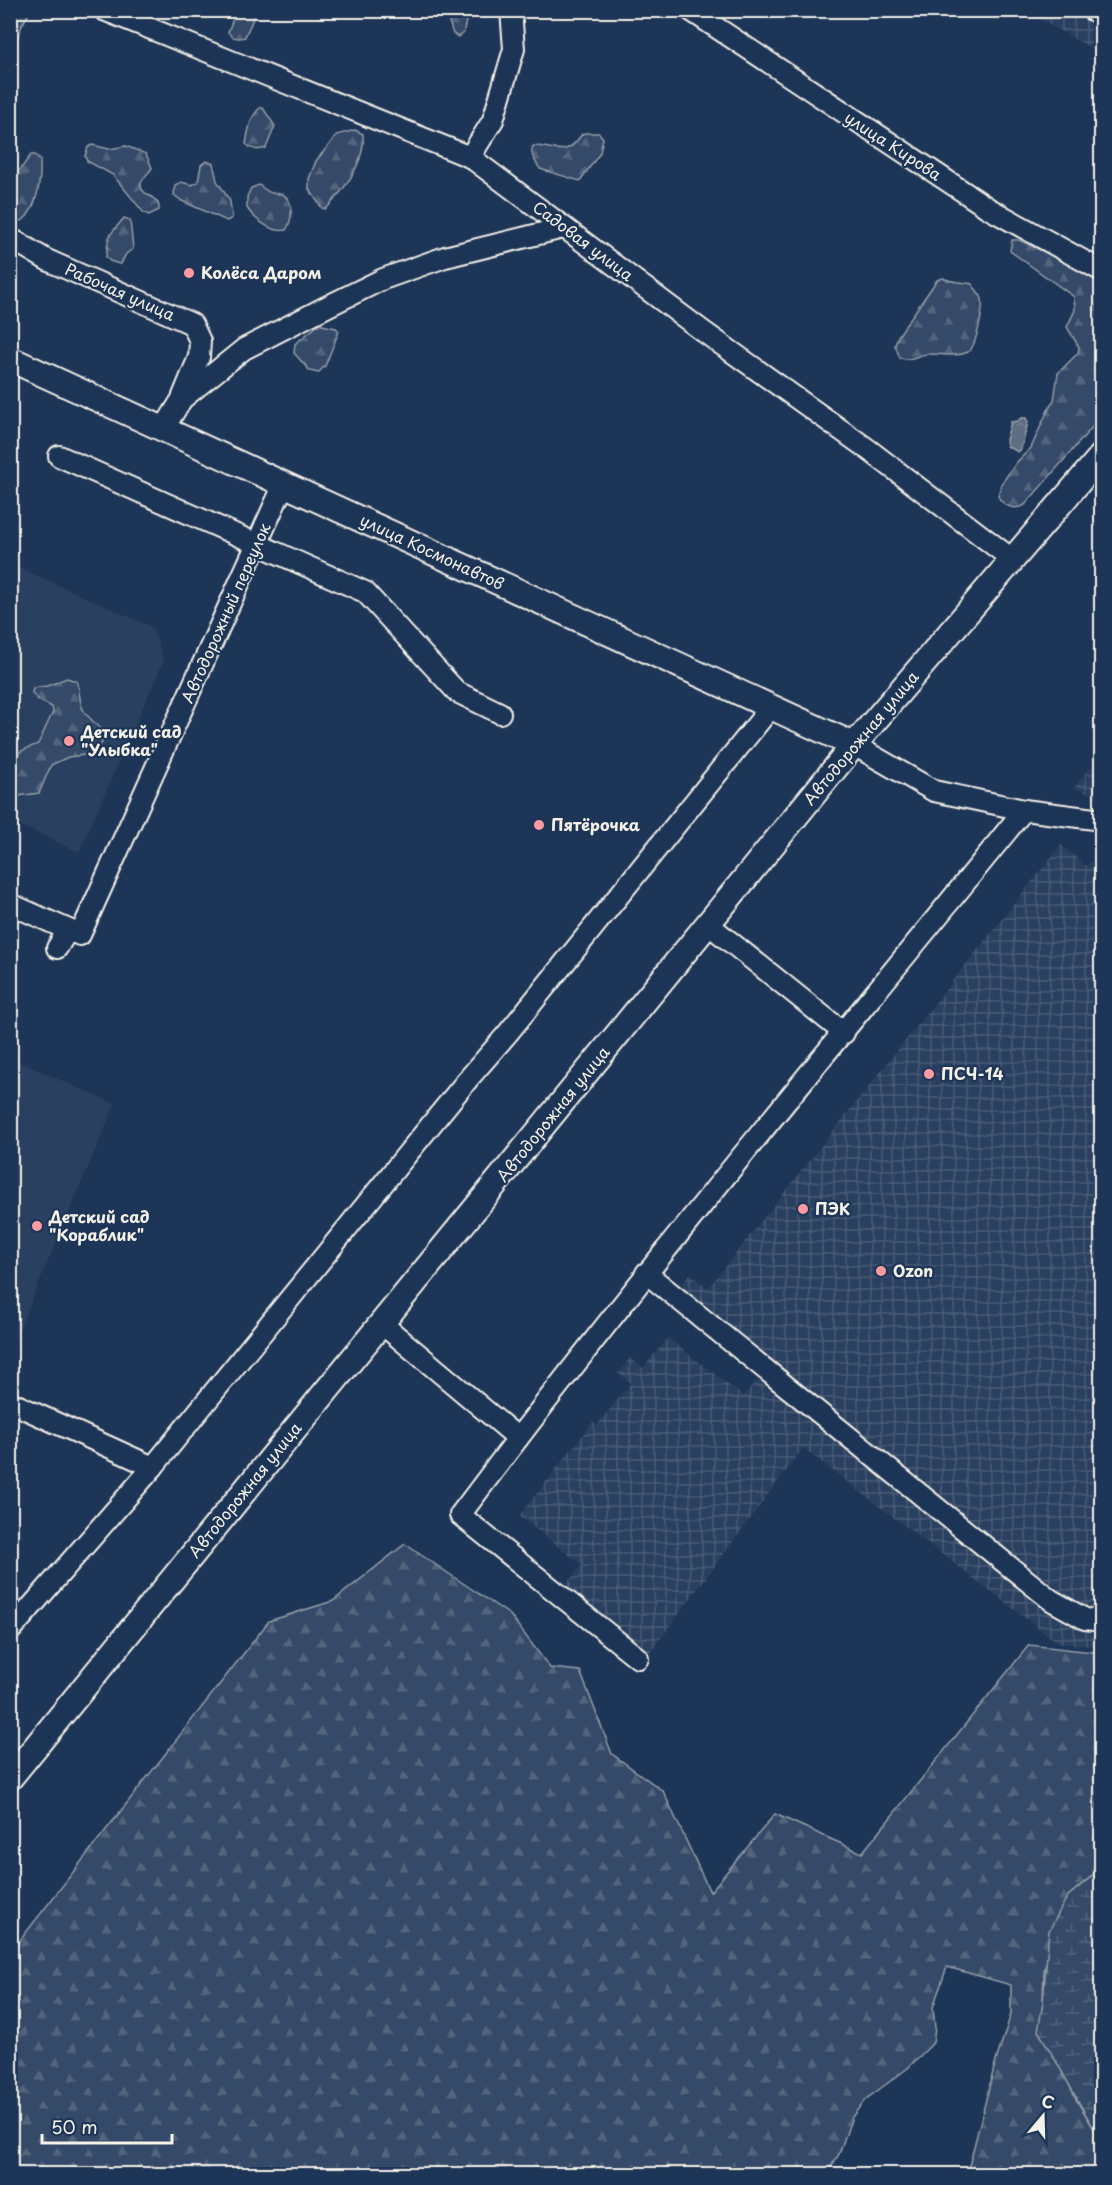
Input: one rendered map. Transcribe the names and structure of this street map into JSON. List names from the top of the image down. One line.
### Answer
{"streets":{"main road":["улица Космонавтов","Автодорожная улица"],"street":["улица Кирова","Садовая улица","Рабочая улица","Автодорожный переулок"]},"crossings":[["Садовая улица","Автодорожная улица"],["улица Космонавтов","Автодорожный переулок"],["улица Космонавтов","Автодорожная улица"]],"places":["Колёса Даром","Детский сад \"Улыбка\"","Пятёрочка","ПСЧ-14","ПЭК","Детский сад \"Кораблик\"","Ozon"],"scale_bar":"50 m","north":"top"}
